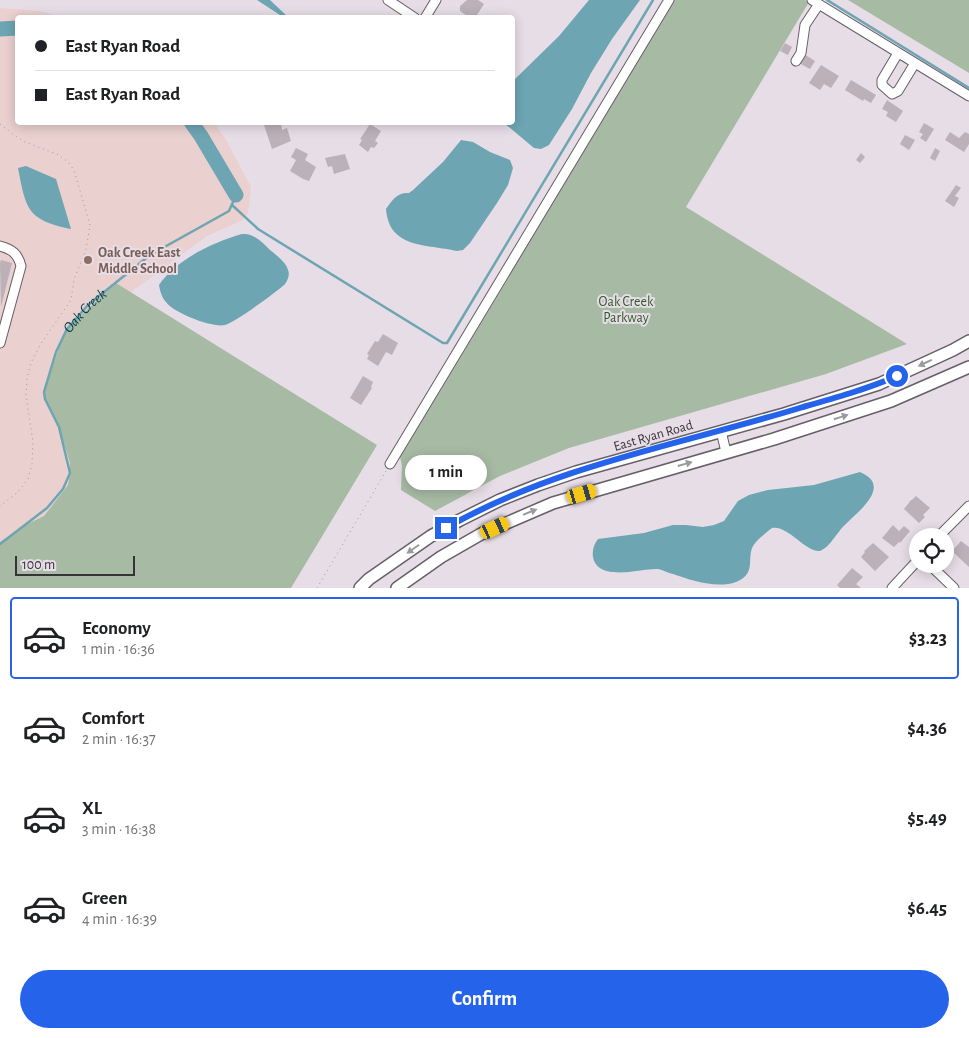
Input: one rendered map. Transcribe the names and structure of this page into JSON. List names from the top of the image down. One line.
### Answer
{"streets":{"main road":["East Ryan Road"]},"water":["Oak Creek"],"parks":["Oak Creek Parkway"],"places":["Oak Creek East Middle School"],"scale_bar":"100 m","page":{"banner":["East Ryan Road","East Ryan Road"],"bubble":"1 min","scale":"100 m","list":[{"name":"Economy","note":"1 min · 16:36","value":"$3.23"},{"name":"Comfort","note":"2 min · 16:37","value":"$4.36"},{"name":"XL","note":"3 min · 16:38","value":"$5.49"},{"name":"Green","note":"4 min · 16:39","value":"$6.45"}],"buttons":"Confirm"}}
